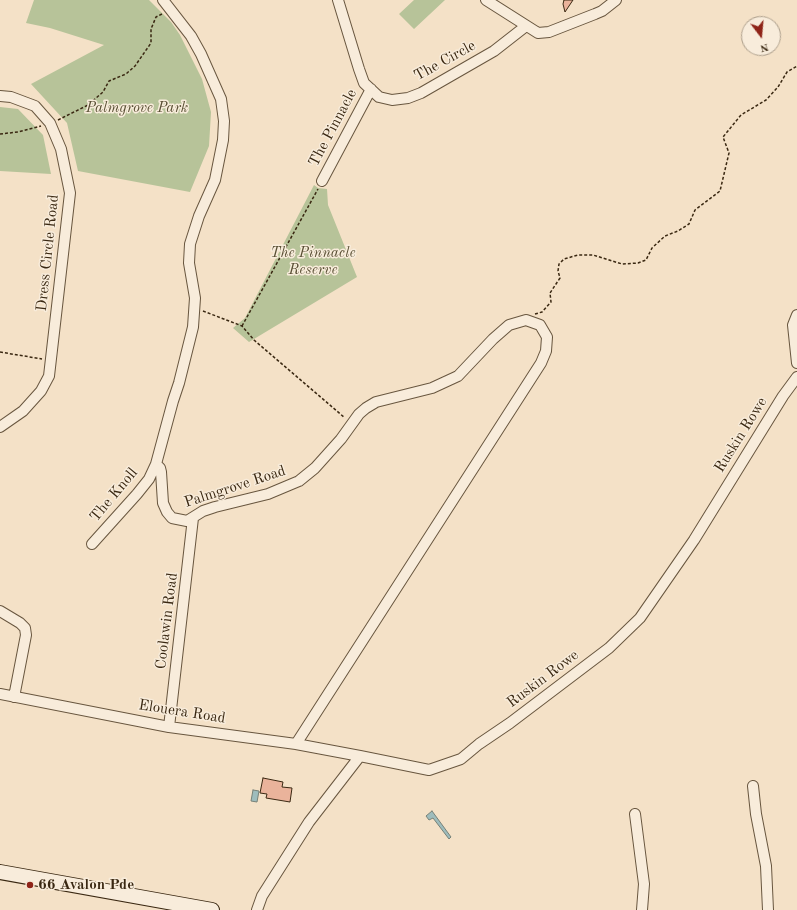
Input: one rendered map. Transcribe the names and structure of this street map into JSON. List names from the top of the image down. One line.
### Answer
{"streets":{"street":["The Circle","The Pinnacle","Dress Circle Road","Ruskin Rowe","Palmgrove Road","The Knoll","Coolawin Road","Elouera Road"]},"crossings":[["The Circle","The Pinnacle"],["Ruskin Rowe","Elouera Road"],["Palmgrove Road","The Knoll"],["Palmgrove Road","Coolawin Road"],["Coolawin Road","Elouera Road"]],"parks":["Palmgrove Park","The Pinnacle Reserve"],"places":["66 Avalon Pde"],"north":"bottom"}
